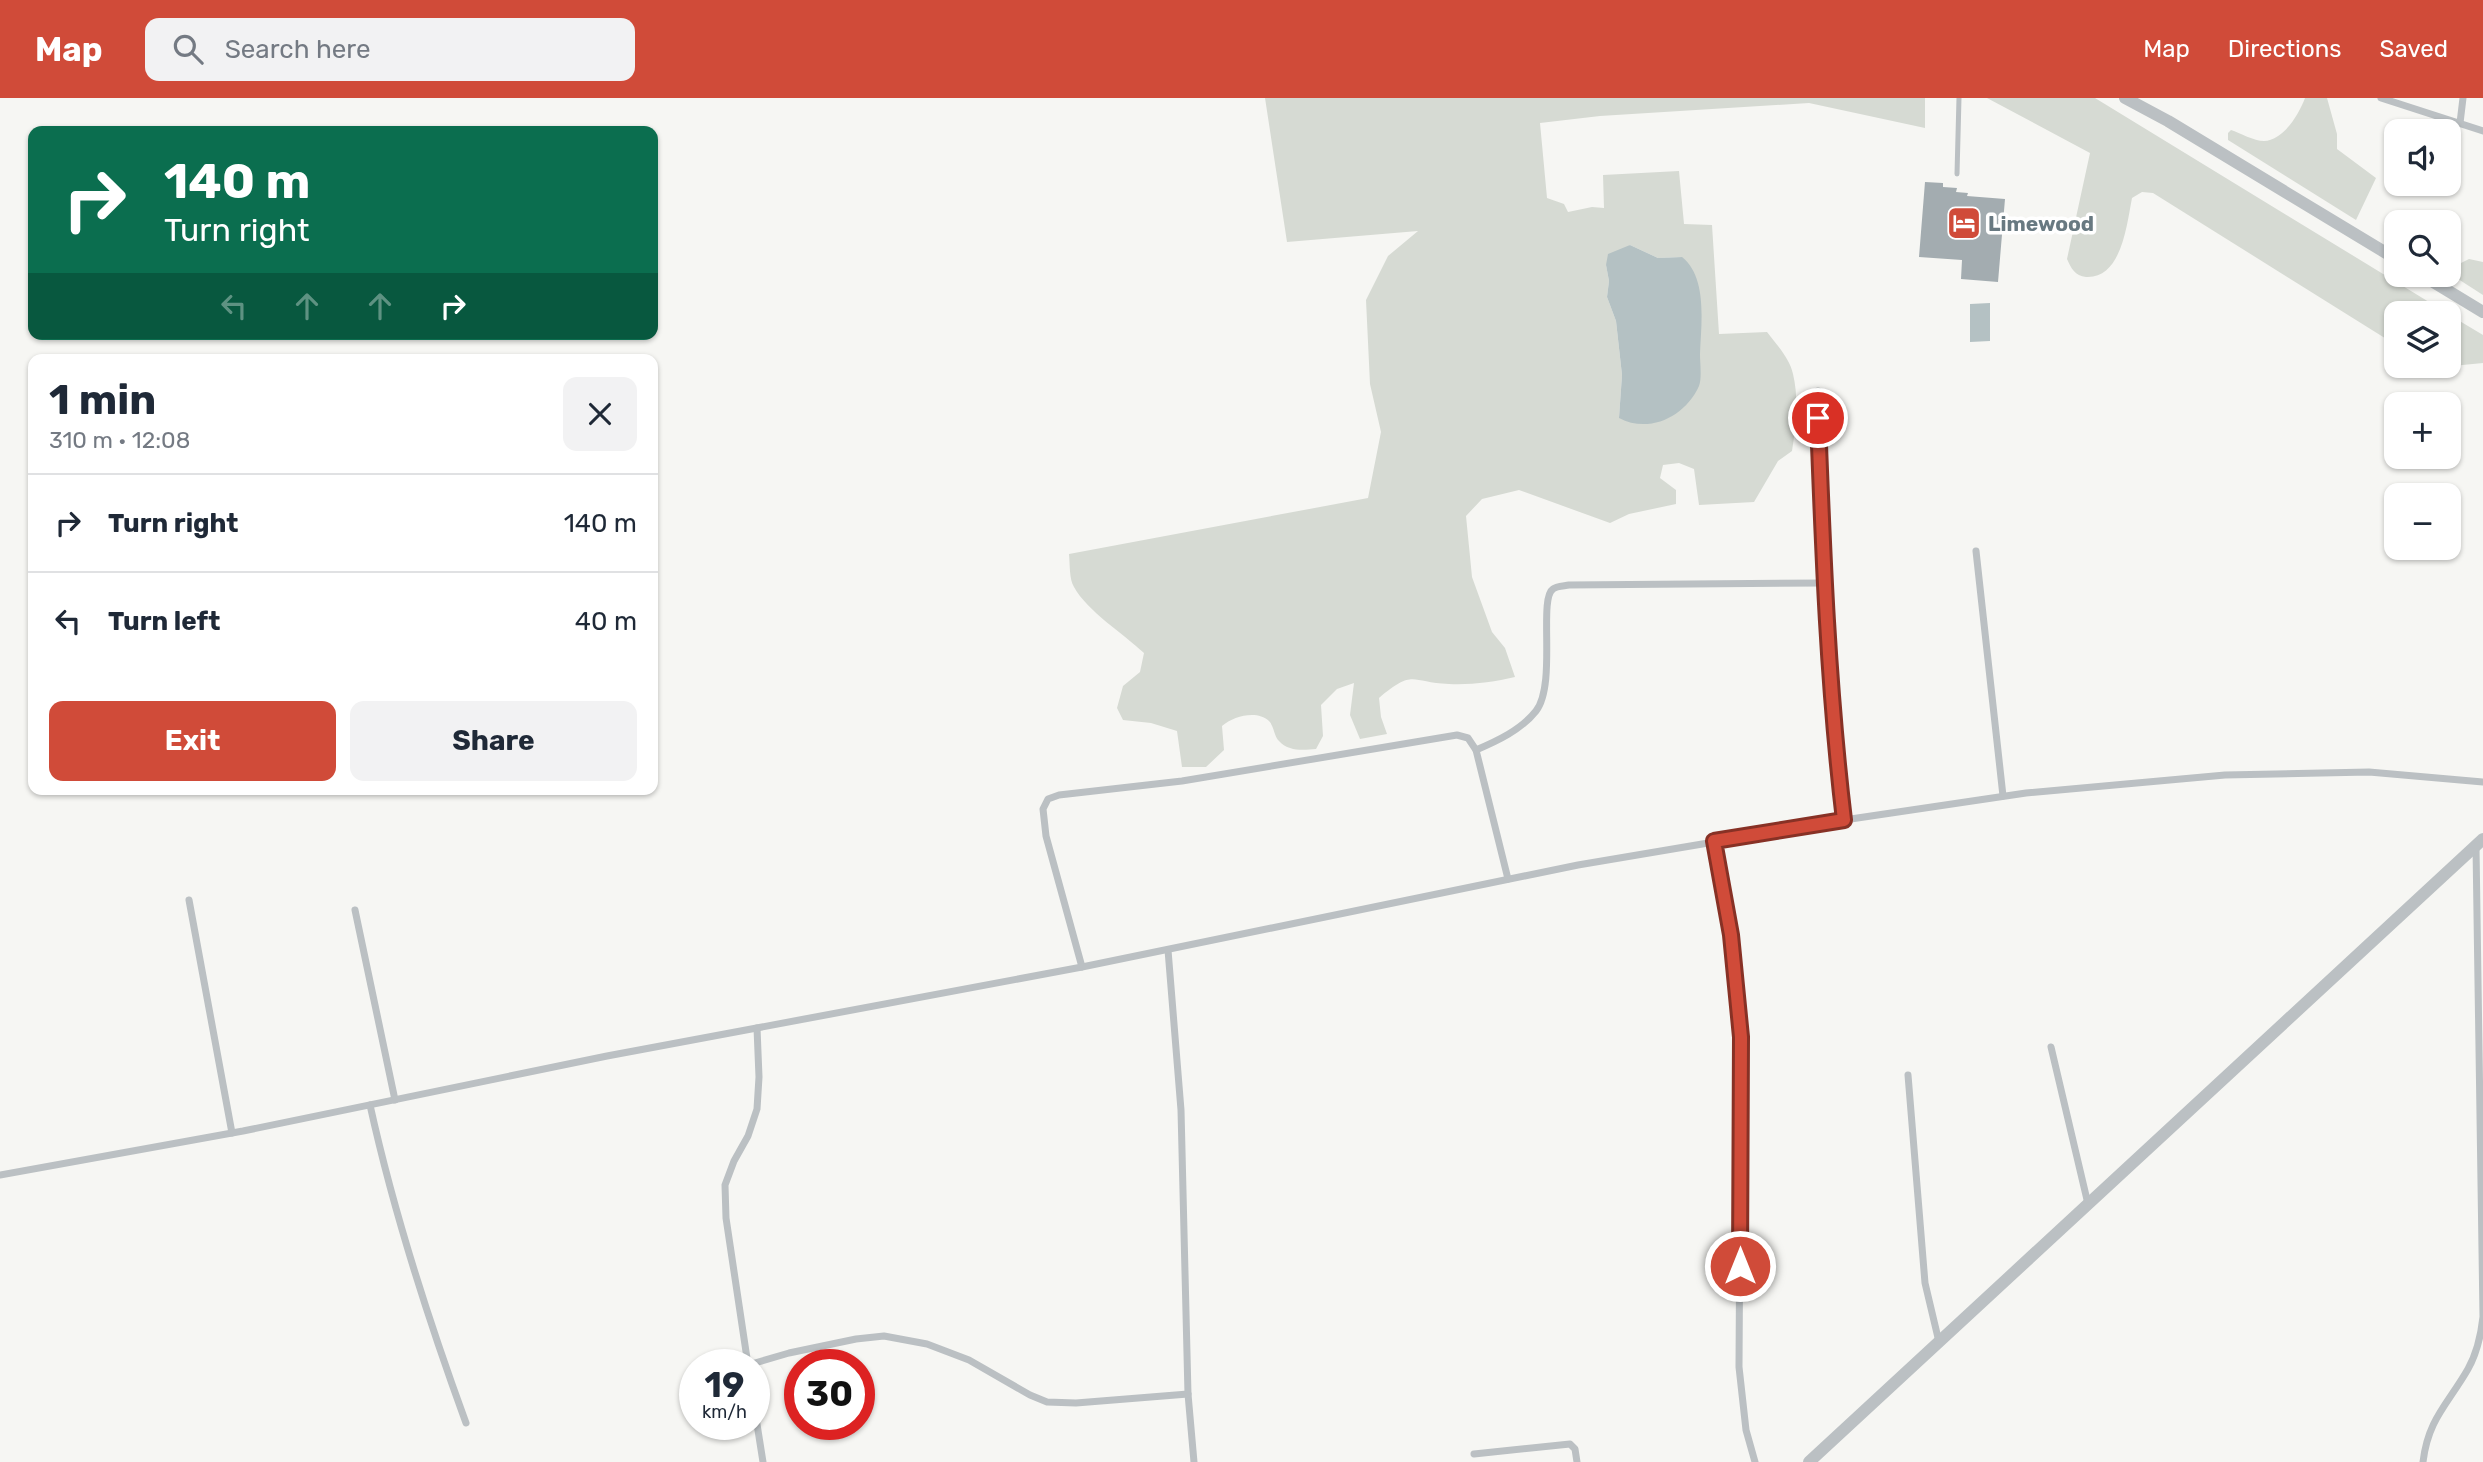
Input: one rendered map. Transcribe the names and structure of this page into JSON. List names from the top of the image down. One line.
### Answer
{"places":{"hotel":["Limewood"]},"page":{"header":"Map","search":"Search here","nav":["Map","Directions","Saved"],"map_buttons":["+","−"],"turn":["140 m","Turn right"],"heading":["1 min","310 m · 12:08"],"list":[{"name":"Turn right","value":"140 m"},{"name":"Turn left","value":"40 m"}],"buttons":["Exit","Share"],"speed":"19 km/h","limit":"30"}}
